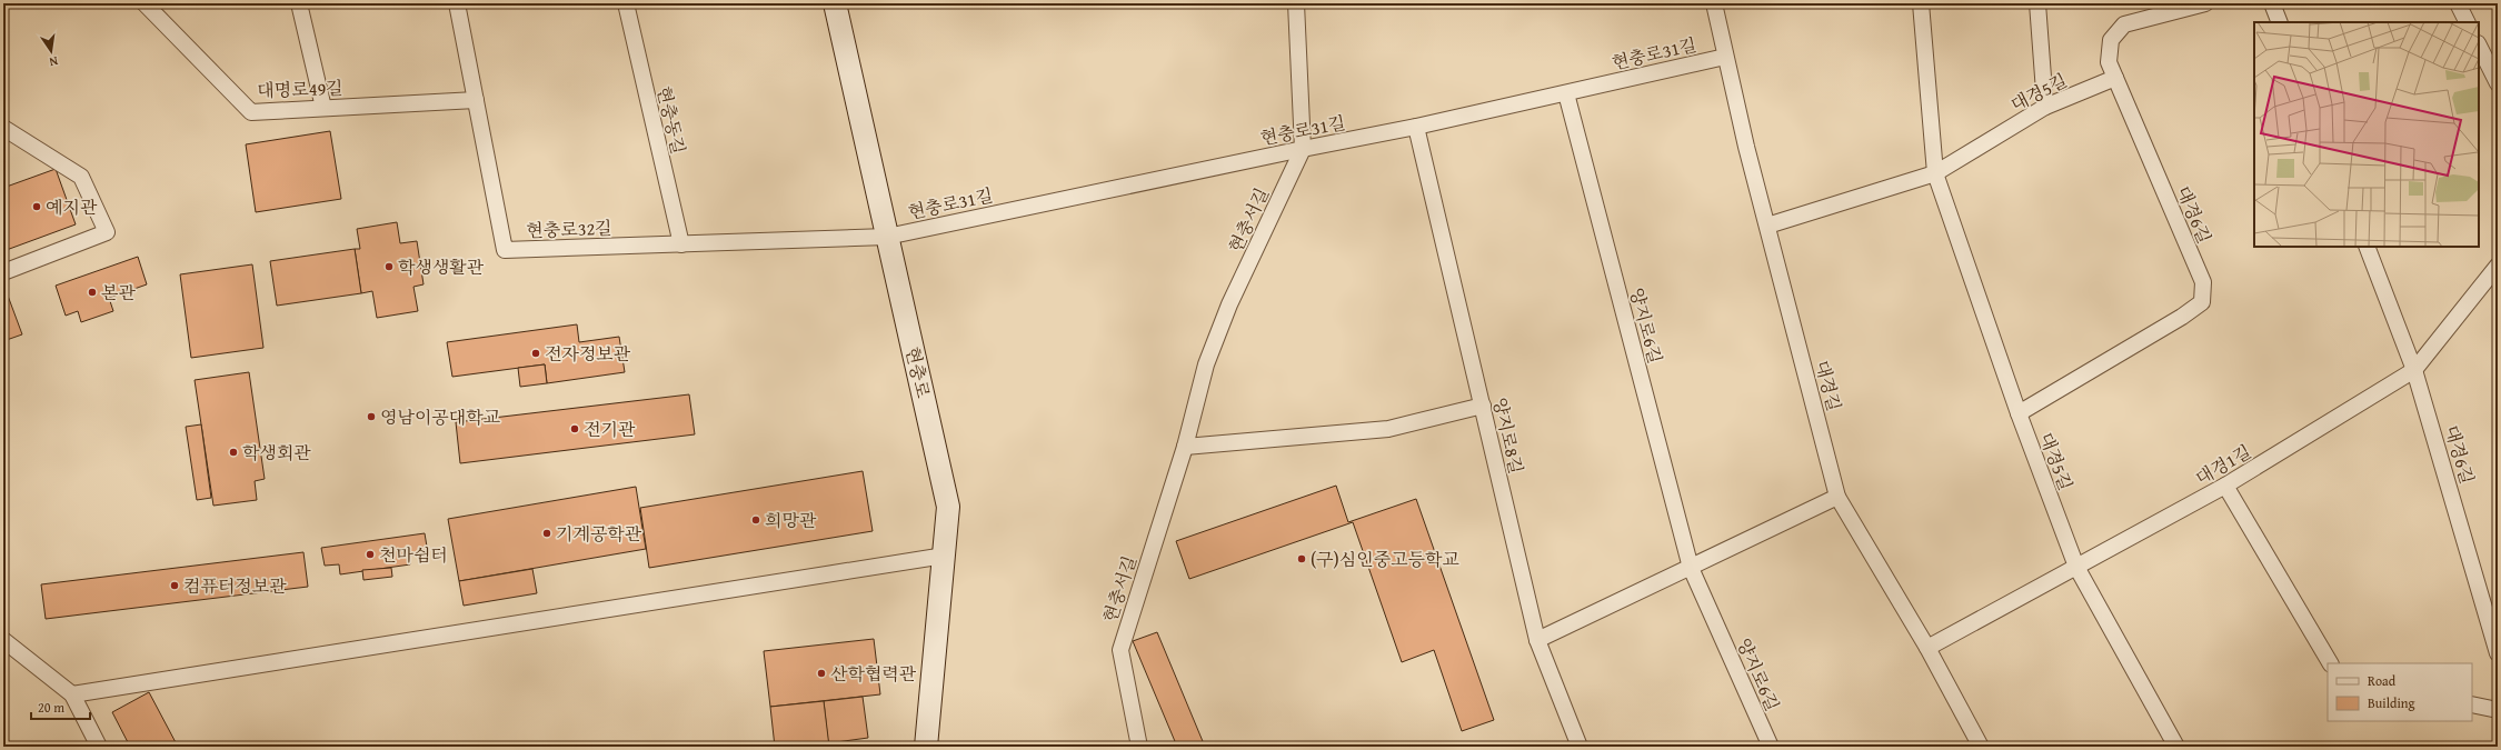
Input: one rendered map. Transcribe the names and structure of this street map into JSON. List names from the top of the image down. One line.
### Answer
{"streets":{"main road":["현충로"],"street":["현충로31길","대명로49길","대경5길","현충동길","대경6길","현충서길","현충로32길","양지로6길","대경길","양지로8길","대경1길"]},"crossings":[["현충로31길","현충서길"],["현충로31길","현충로32길"],["현충로31길","양지로6길"],["현충로31길","현충로"],["현충로31길","대경길"],["현충로31길","양지로8길"],["대명로49길","현충로32길"],["대경5길","대경6길"],["대경5길","대경길"],["대경5길","대경1길"],["현충동길","현충로32길"],["대경6길","대경1길"],["현충로32길","현충로"],["대경길","대경1길"]],"places":["예지관","학생생활관","본관","전자정보관","영남이공대학교","전기관","학생회관","희망관","기계공학관","천마쉼터","(구)심인중고등학교","컴퓨터정보관","산학협력관"],"legend":["Road","Building"],"scale_bar":"20 m","north":"bottom"}
